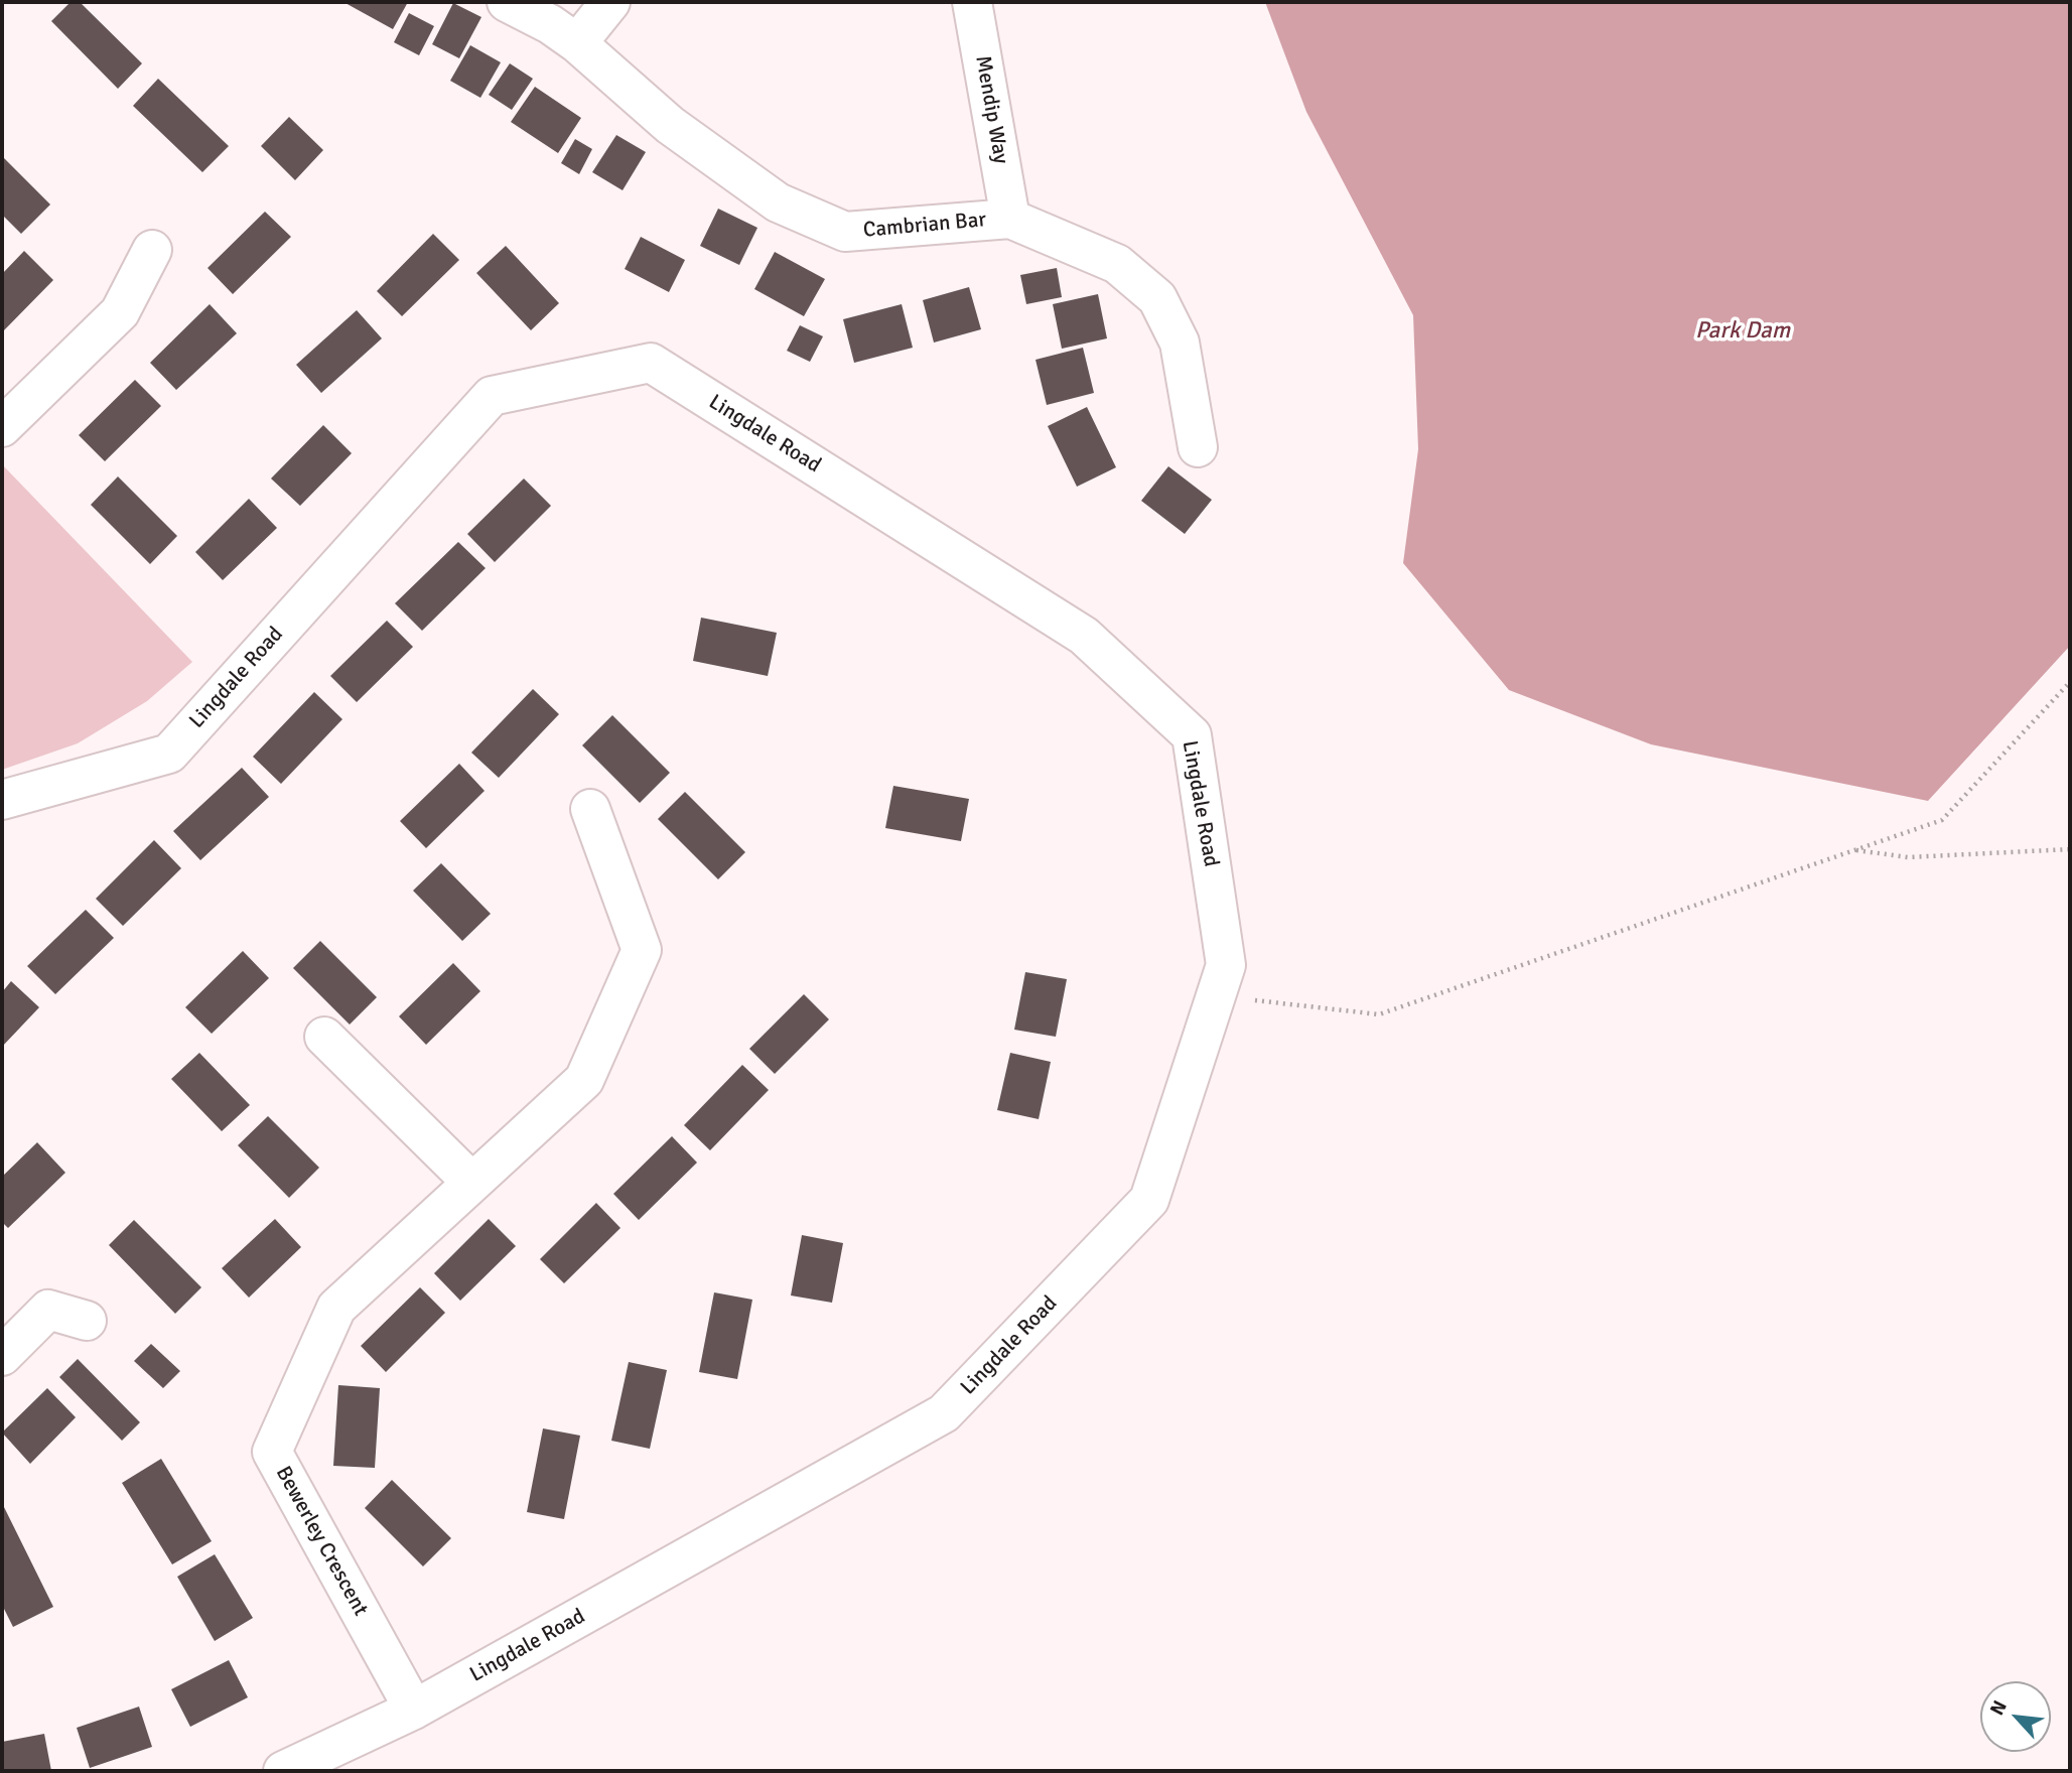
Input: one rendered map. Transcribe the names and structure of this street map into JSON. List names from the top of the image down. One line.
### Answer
{"streets":{"street":["Mendip Way","Cambrian Bar","Lingdale Road","Bewerley Crescent"]},"crossings":[["Mendip Way","Cambrian Bar"],["Lingdale Road","Bewerley Crescent"]],"water":["Park Dam"],"north":"top left"}
